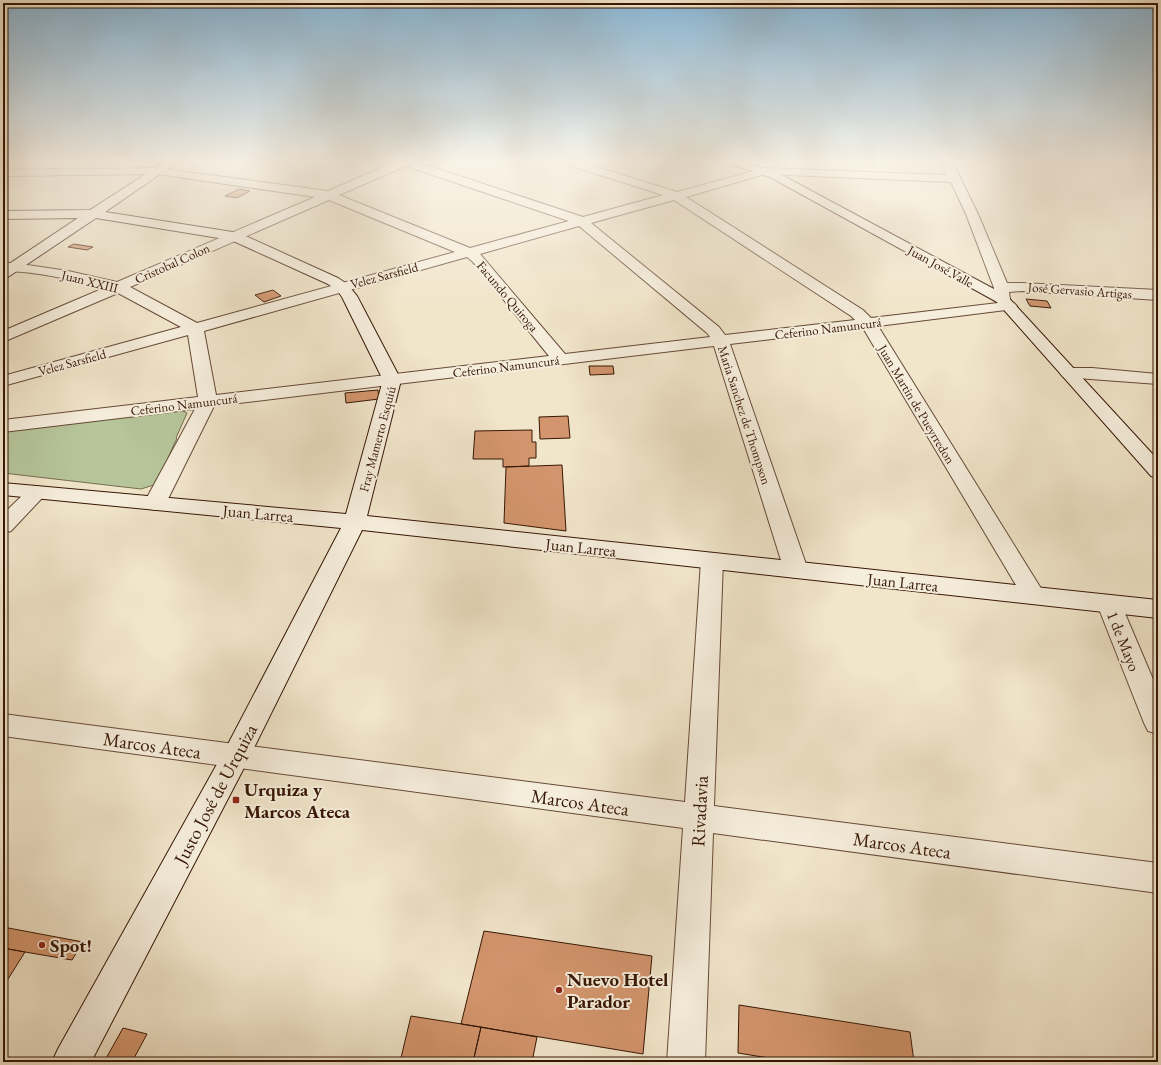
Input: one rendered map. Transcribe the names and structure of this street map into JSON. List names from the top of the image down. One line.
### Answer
{"streets":{"street":["Cristobal Colon","Juan José Valle","Velez Sarsfield","Juan XXIII","José Gervasio Artigas","Facundo Quiroga","Ceferino Namuncurá","Juan Martin de Pueyrredon","Maria Sanchez de Thompson","Fray Mamerto Esquiú","Juan Larrea","1 de Mayo","Marcos Ateca","Justo José de Urquiza","Rivadavia"]},"crossings":[["Cristobal Colon","Juan XXIII"],["Cristobal Colon","Fray Mamerto Esquiú"],["Juan José Valle","José Gervasio Artigas"],["Juan José Valle","Ceferino Namuncurá"],["Velez Sarsfield","Juan XXIII"],["Velez Sarsfield","Facundo Quiroga"],["Velez Sarsfield","Maria Sanchez de Thompson"],["Velez Sarsfield","Fray Mamerto Esquiú"],["José Gervasio Artigas","Ceferino Namuncurá"],["Facundo Quiroga","Ceferino Namuncurá"],["Ceferino Namuncurá","Juan Martin de Pueyrredon"],["Ceferino Namuncurá","Maria Sanchez de Thompson"],["Ceferino Namuncurá","Fray Mamerto Esquiú"],["Juan Martin de Pueyrredon","Juan Larrea"],["Maria Sanchez de Thompson","Juan Larrea"],["Fray Mamerto Esquiú","Juan Larrea"],["Fray Mamerto Esquiú","Justo José de Urquiza"],["Juan Larrea","1 de Mayo"],["Juan Larrea","Justo José de Urquiza"],["Juan Larrea","Rivadavia"],["Marcos Ateca","Justo José de Urquiza"],["Marcos Ateca","Rivadavia"]],"places":{"transit":["Urquiza y Marcos Ateca"],"other":["Spot!","Nuevo Hotel Parador"]}}
